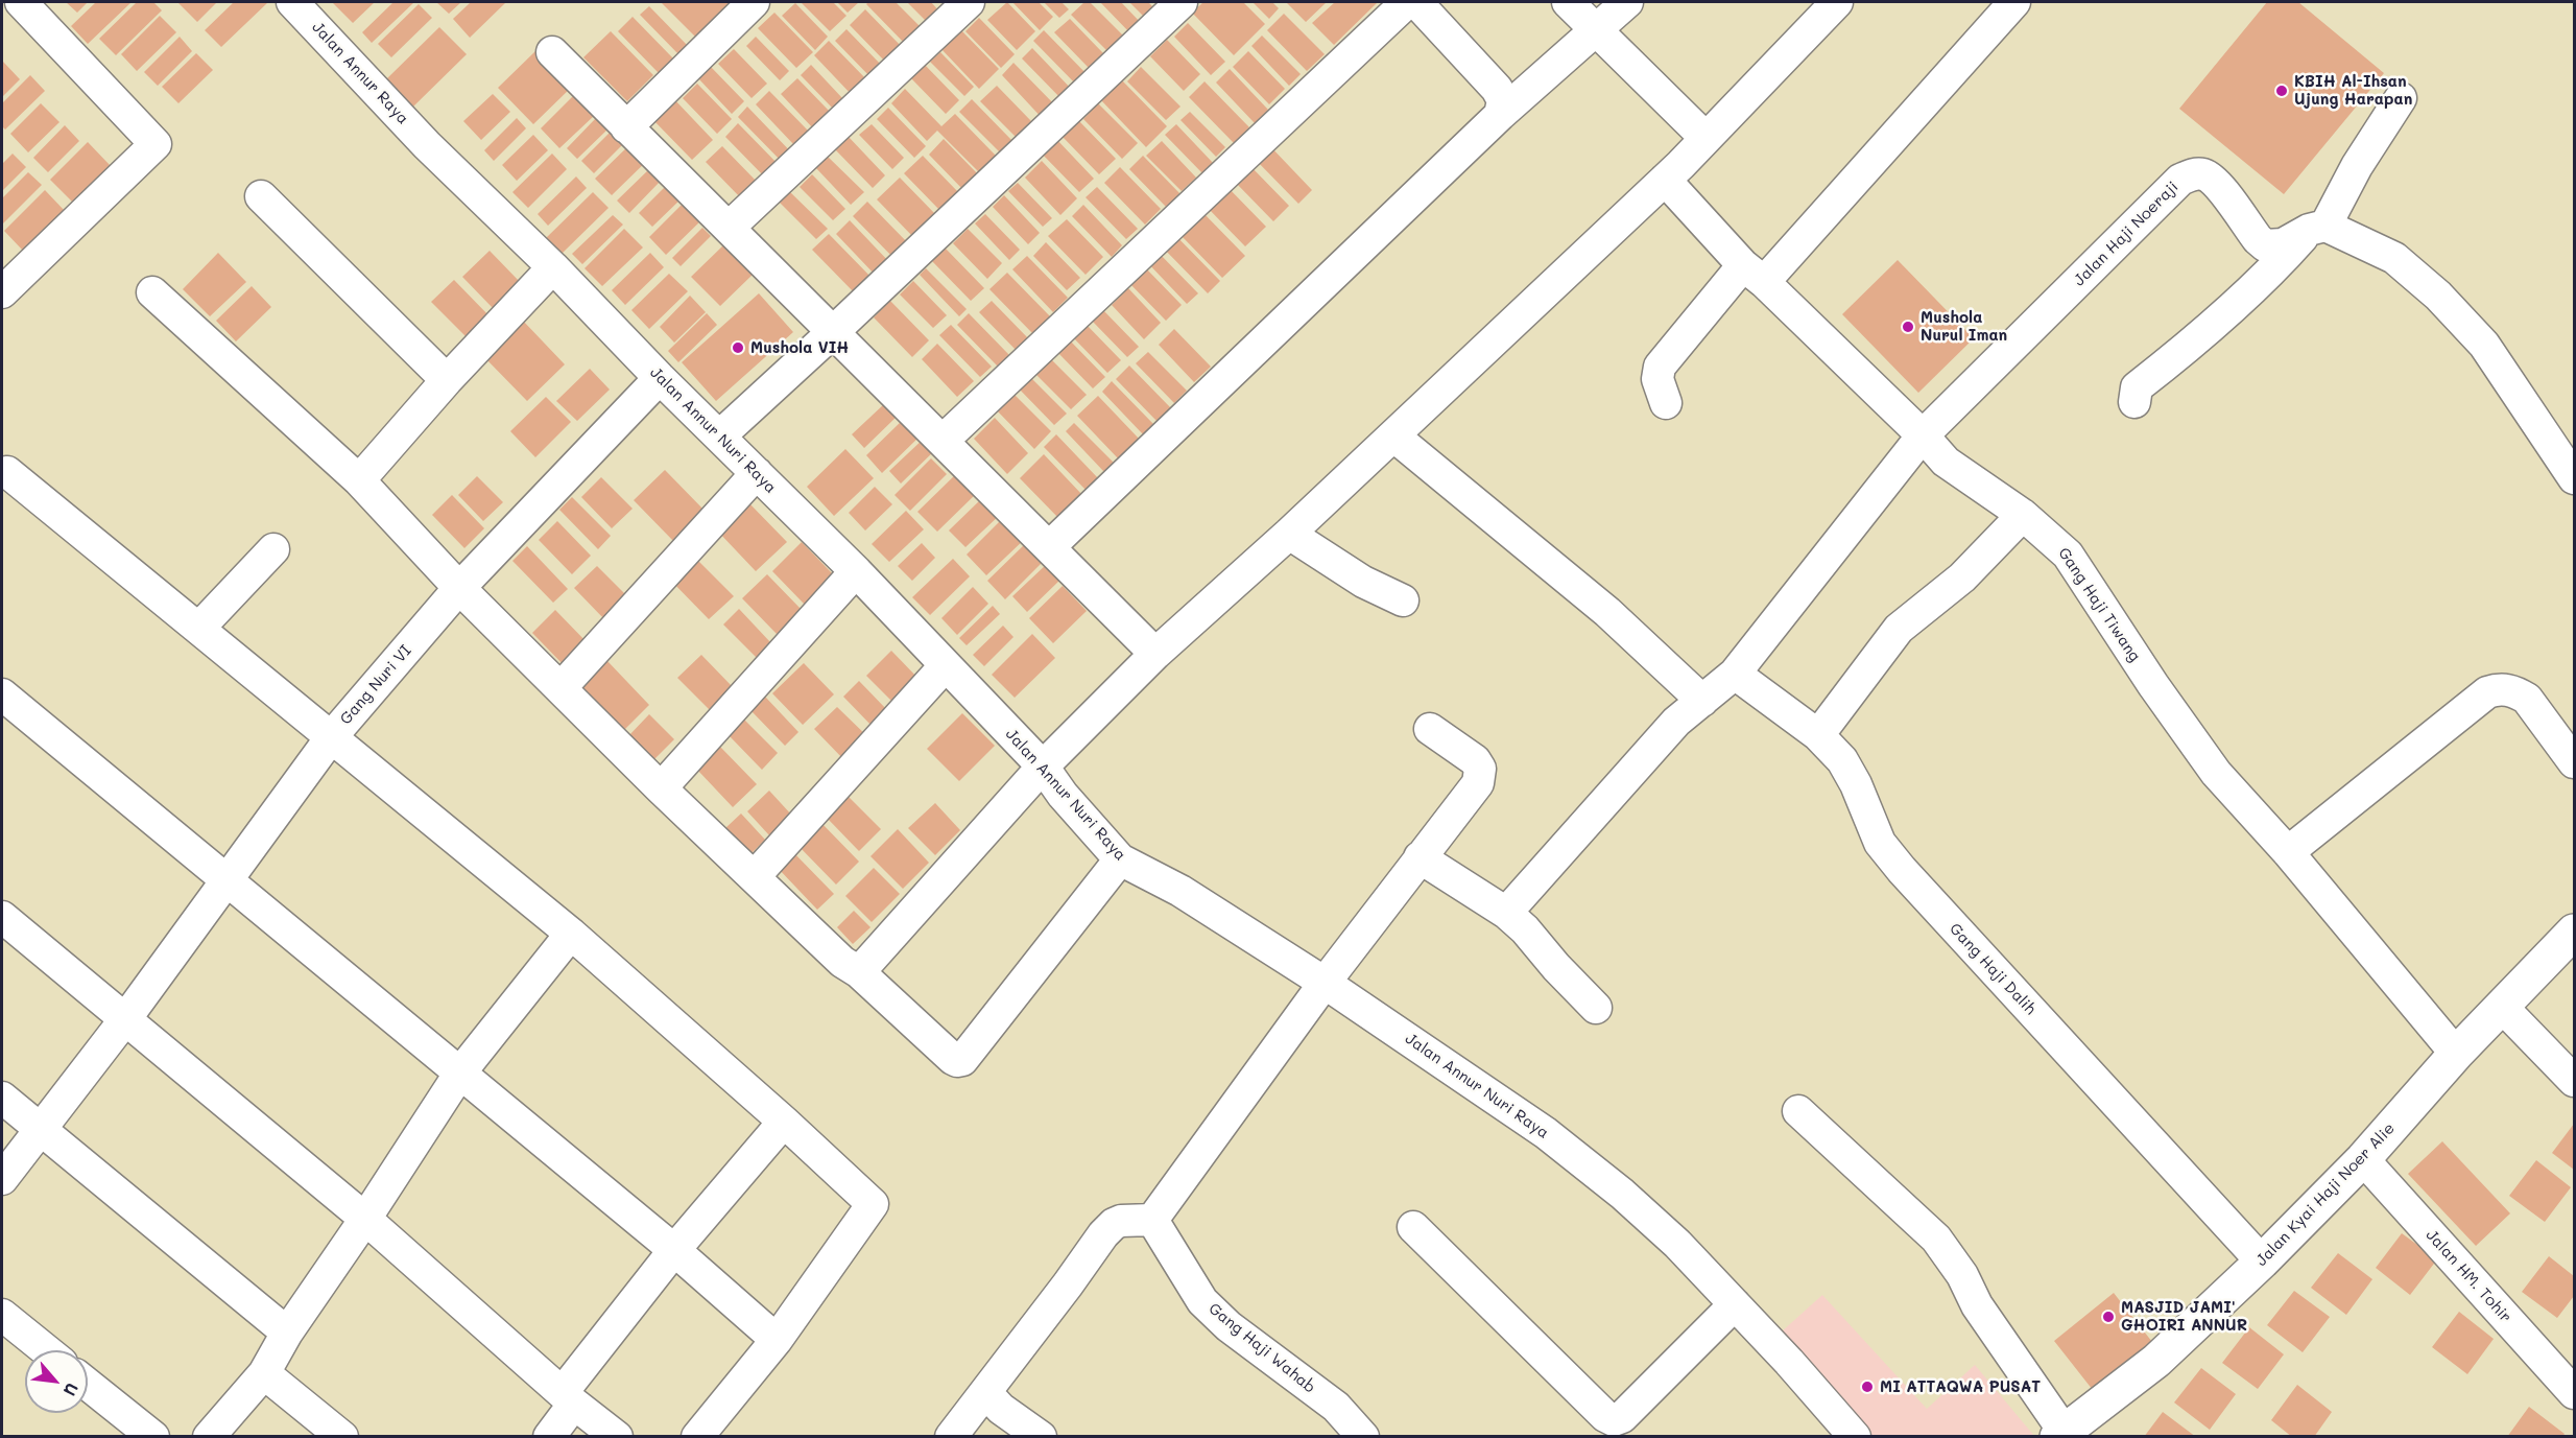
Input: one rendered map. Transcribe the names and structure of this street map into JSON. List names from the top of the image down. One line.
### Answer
{"streets":{"street":["Jalan Annur Raya","Jalan Haji Noeraji","Jalan Annur Nuri Raya","Gang Haji Tiwang","Gang Nuri VI","Gang Haji Dalih","Jalan Kyai Haji Noer Alie","Jalan HM. Tohir","Gang Haji Wahab"]},"crossings":[["Jalan Annur Raya","Jalan Annur Nuri Raya"],["Jalan Haji Noeraji","Gang Haji Tiwang"],["Jalan Annur Nuri Raya","Gang Nuri VI"],["Gang Haji Tiwang","Jalan Kyai Haji Noer Alie"],["Gang Haji Dalih","Jalan Kyai Haji Noer Alie"],["Jalan Kyai Haji Noer Alie","Jalan HM. Tohir"]],"places":["KBIH Al-Ihsan Ujung Harapan","Mushola Nurul Iman","Mushola VIH","MASJID JAMI' GHOIRI ANNUR","MI ATTAQWA PUSAT"],"north":"bottom right"}
